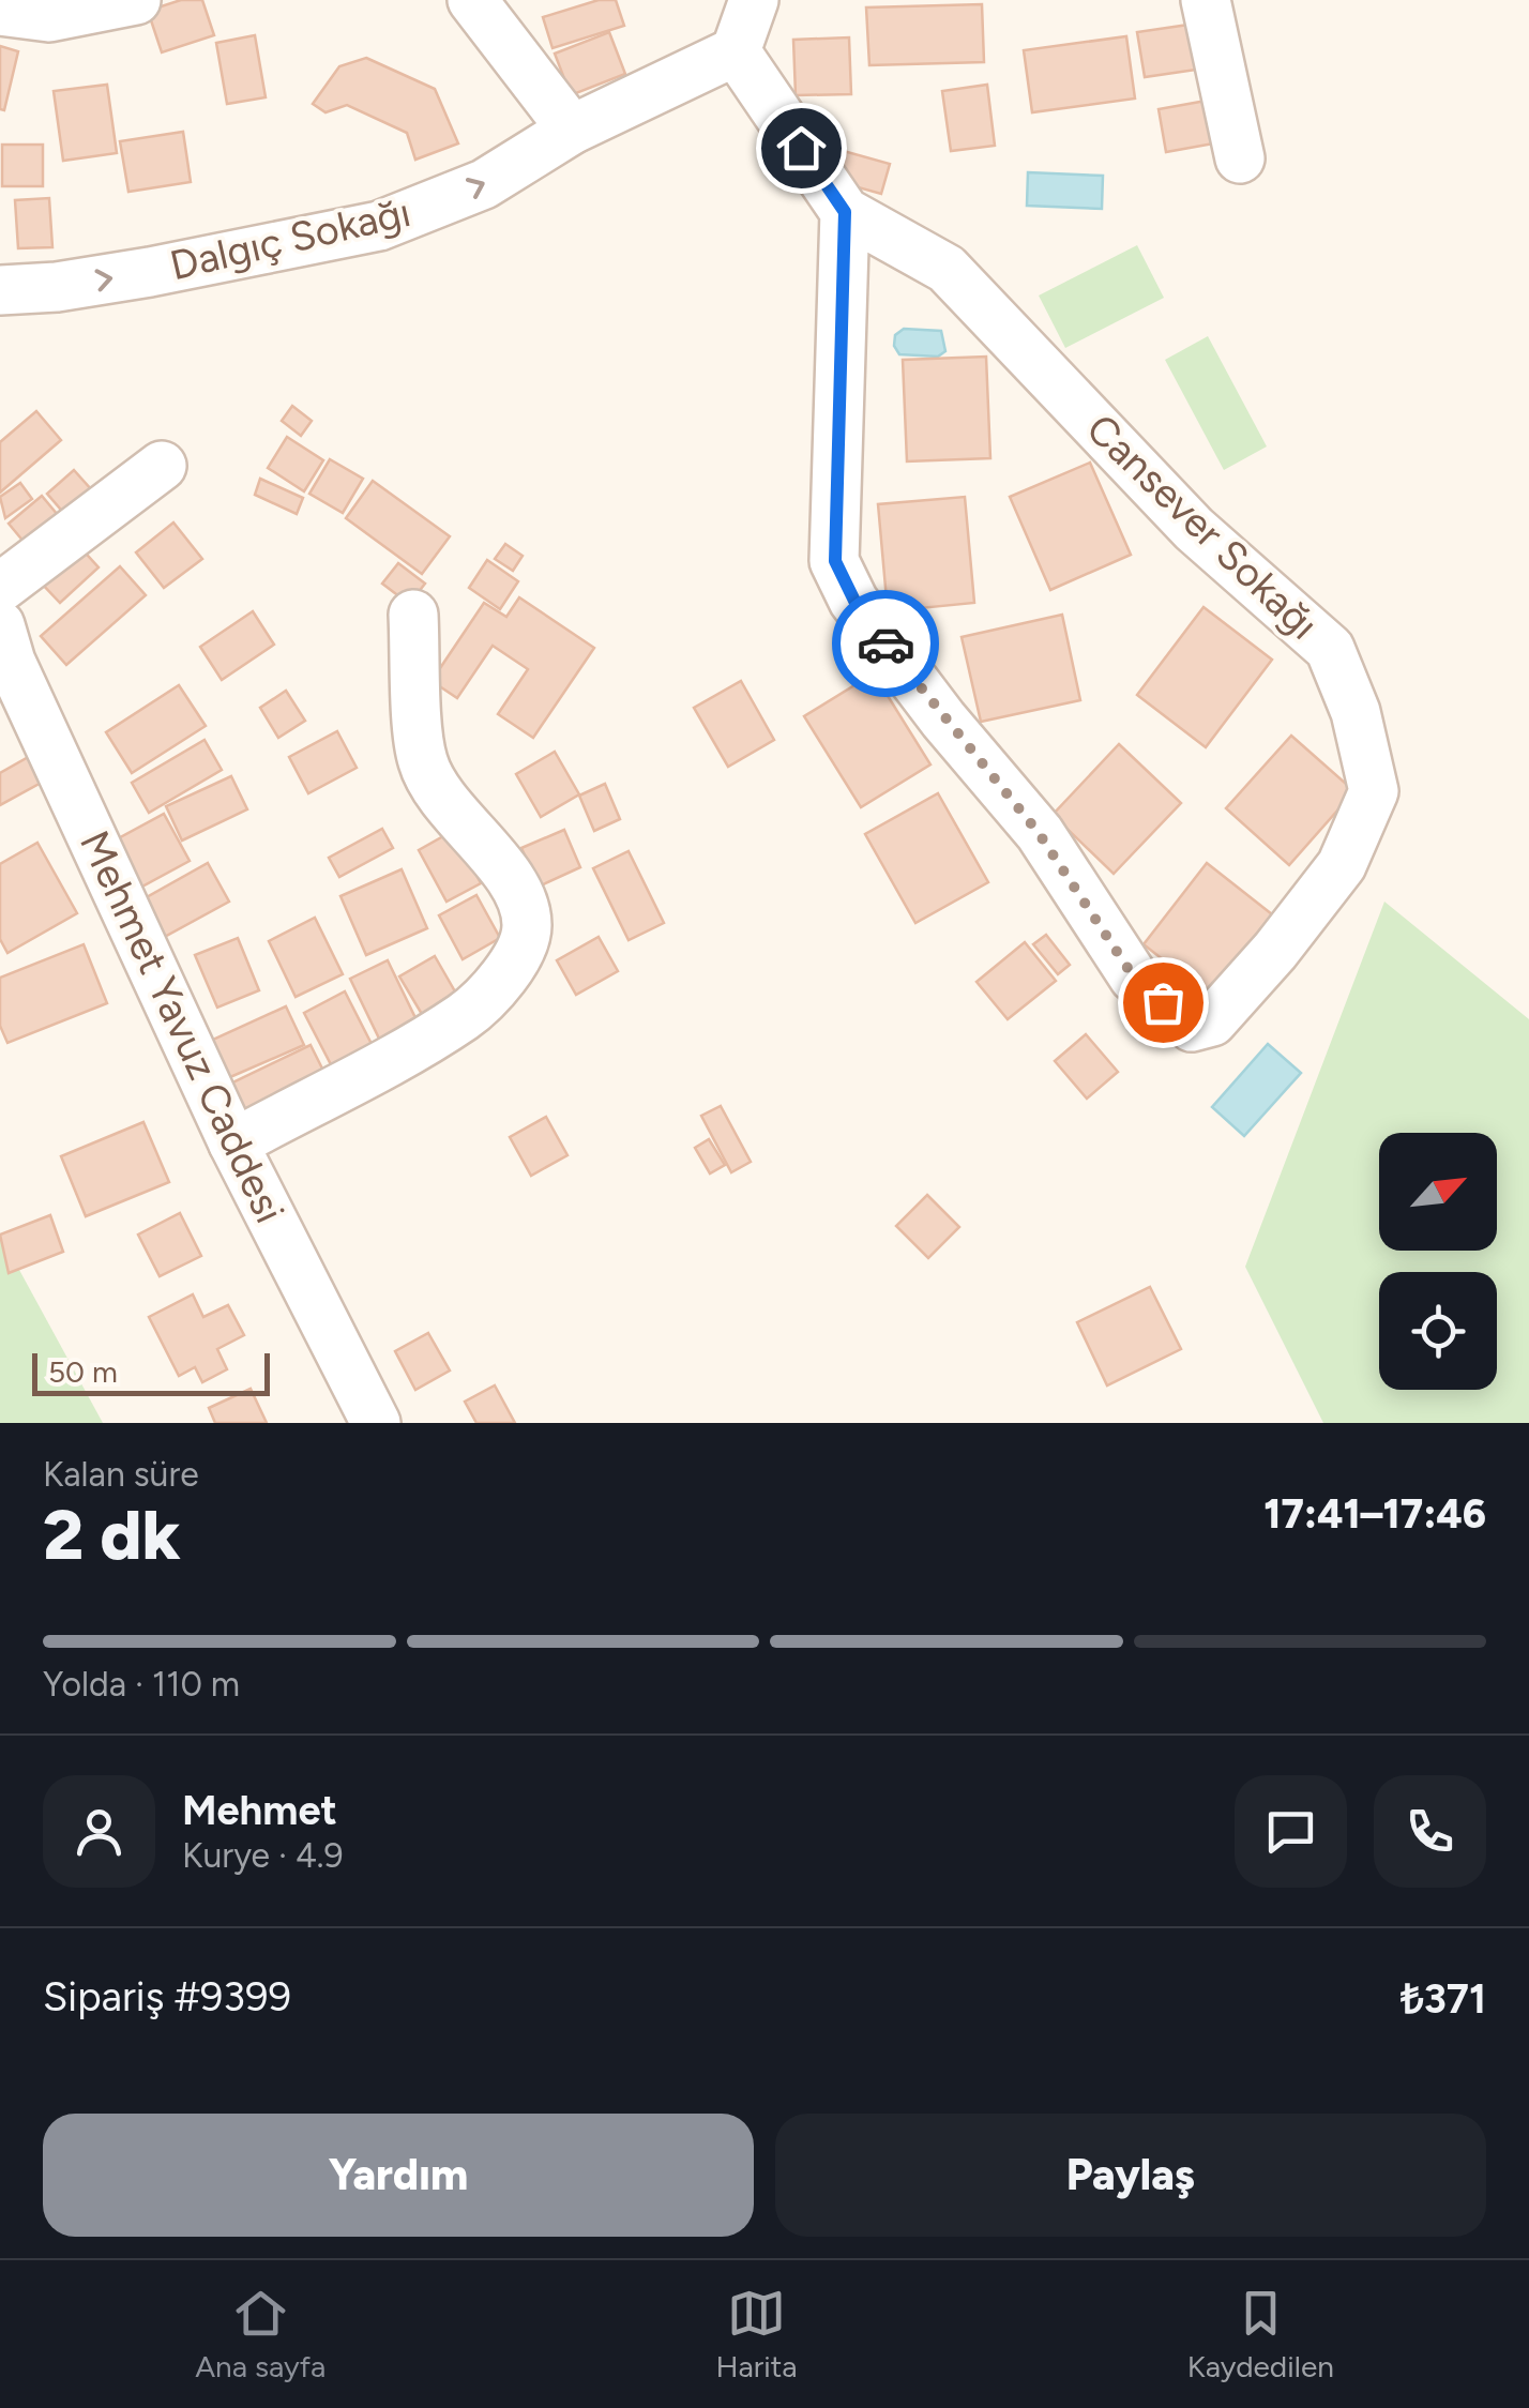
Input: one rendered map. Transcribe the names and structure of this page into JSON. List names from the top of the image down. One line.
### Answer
{"streets":{"street":["Dalgıç Sokağı","Cansever Sokağı","Mehmet Yavuz Caddesi"]},"crossings":[["Dalgıç Sokağı","Cansever Sokağı"]],"scale_bar":"50 m","north":"top right","page":{"scale":"50 m","heading":["2 dk","Kalan süre","17:41–17:46"],"panel":["Mehmet","Kurye · 4.9","Sipariş #9399","₺371"],"bar":"Yolda · 110 m","buttons":["Yardım","Paylaş"],"tabs":["Ana sayfa","Harita","Kaydedilen"]}}
